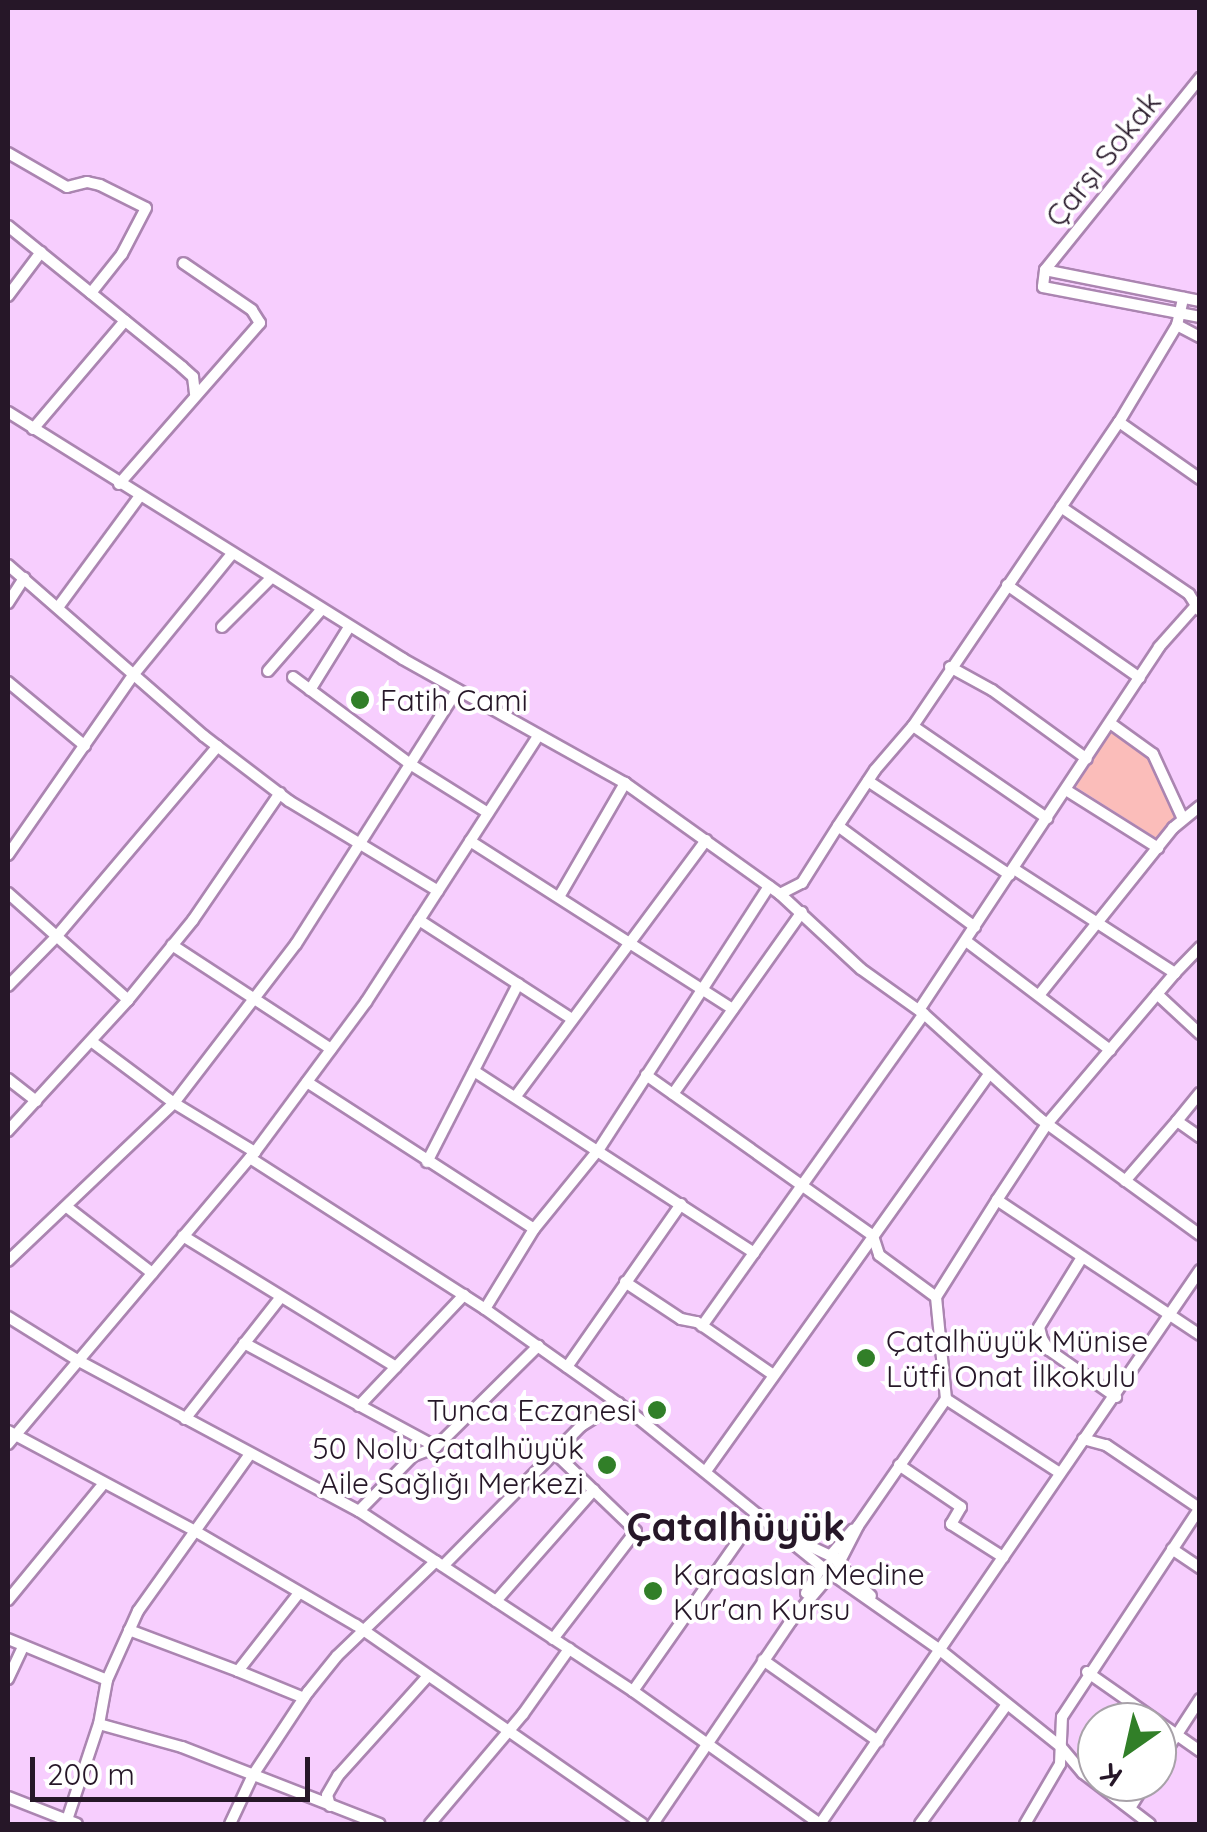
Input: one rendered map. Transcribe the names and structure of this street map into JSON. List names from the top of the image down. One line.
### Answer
{"streets":{"street":["Çarşı Sokak"]},"districts":["Çatalhüyük"],"places":["Fatih Cami","Çatalhüyük Münise Lütfi Onat İlkokulu","Tunca Eczanesi","50 Nolu Çatalhüyük Aile Sağlığı Merkezi","Karaaslan Medine Kur'an Kursu"],"scale_bar":"200 m","north":"bottom left"}
